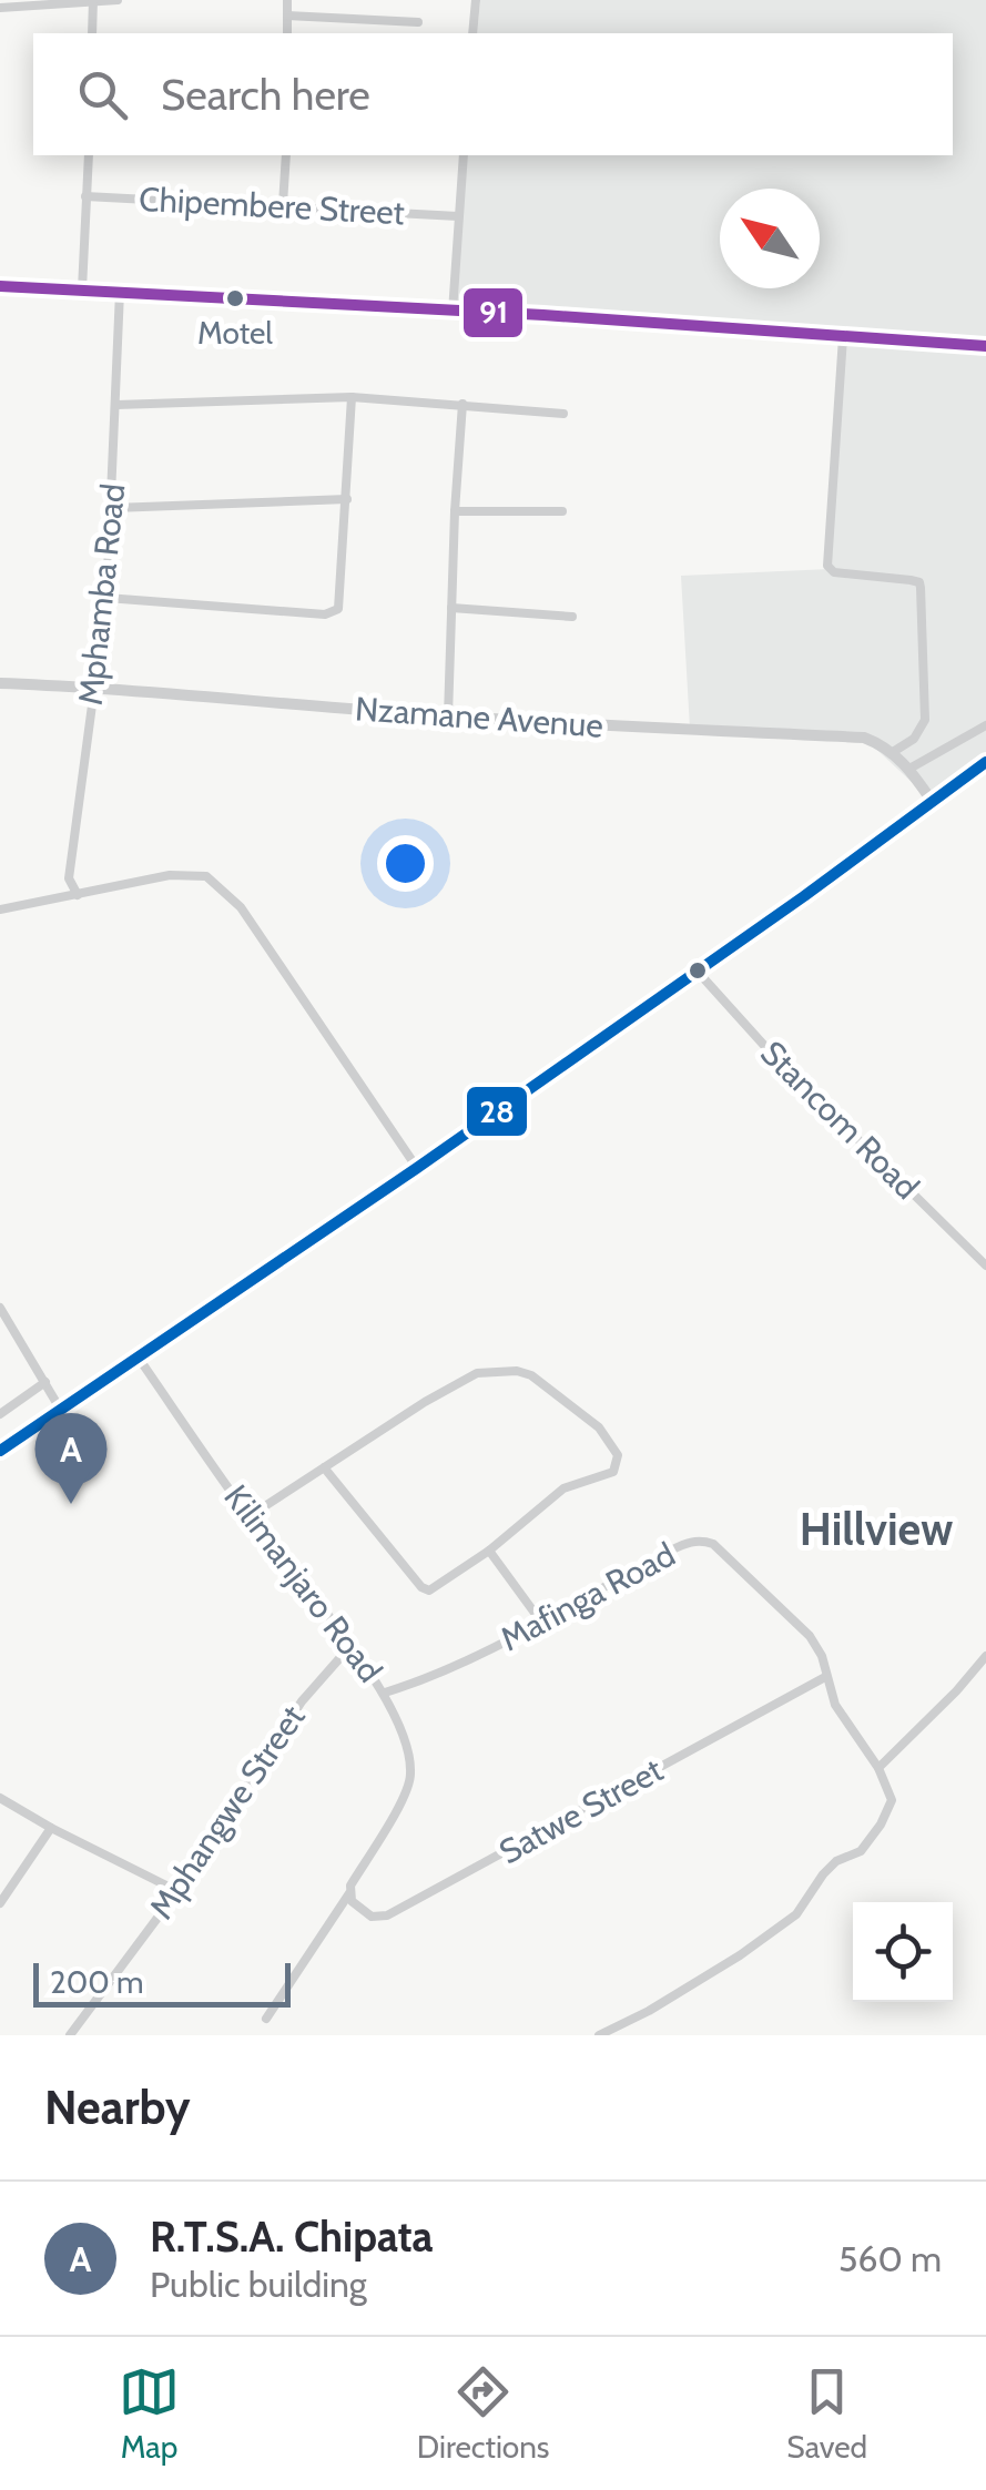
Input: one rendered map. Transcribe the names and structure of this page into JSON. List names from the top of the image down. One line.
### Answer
{"streets":{"street":["Chipembere Street","Mphamba Road","Nzamane Avenue","Stancom Road","Kilimanjaro Road","Mafinga Road","Satwe Street","Mphangwe Street"]},"crossings":[["Mphamba Road","Nzamane Avenue"],["Kilimanjaro Road","Mafinga Road"],["Kilimanjaro Road","Satwe Street"],["Kilimanjaro Road","Mphangwe Street"],["Mafinga Road","Satwe Street"]],"districts":["Hillview"],"places":["Motel"],"lines":["transit line 91","transit line 28"],"scale_bar":"200 m","north":"top left","page":{"search":"Search here","pins":"A","scale":"200 m","heading":"Nearby","list":[{"mark":"A","name":"R.T.S.A. Chipata","note":"Public building","value":"560 m"}],"nav":["Map","Directions","Saved"]}}
